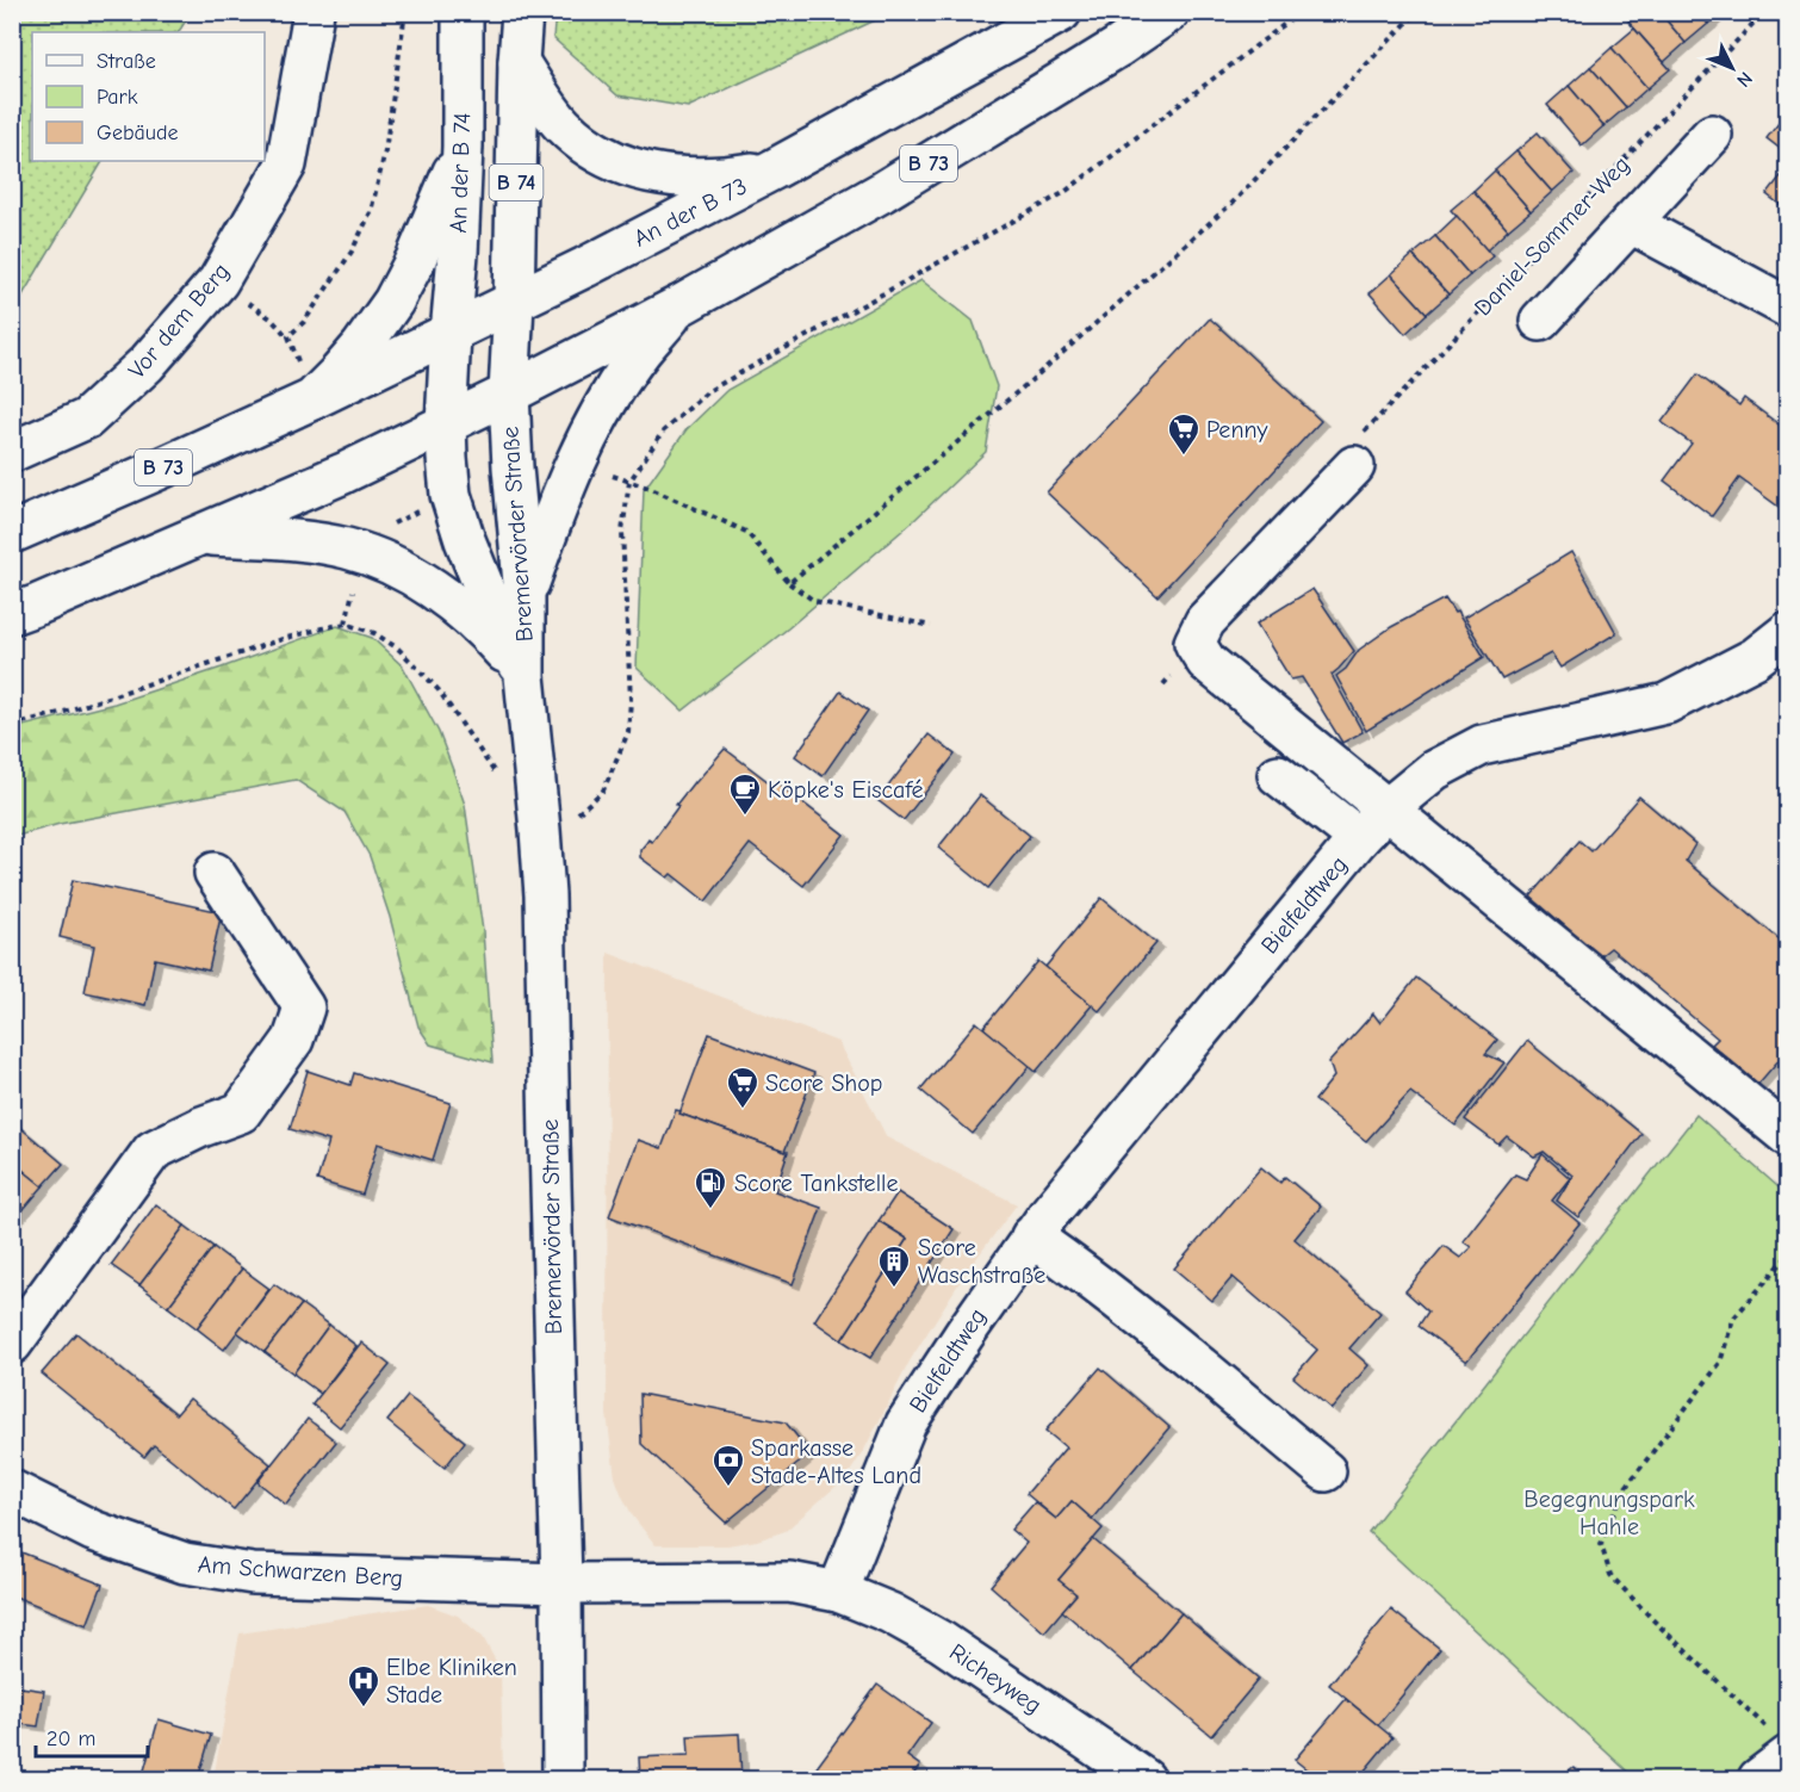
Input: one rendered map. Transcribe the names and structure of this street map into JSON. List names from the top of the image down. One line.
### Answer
{"streets":{"main road":["B 73","An der B 74","B 74","An der B 73","Daniel-Sommer-Weg","Vor dem Berg","Bremervörder Straße","Bielfeldtweg","Am Schwarzen Berg","Richeyweg"]},"crossings":[["B 73","B 74"],["B 73","An der B 73"],["B 73","Bremervörder Straße"],["An der B 74","B 74"],["An der B 74","An der B 73"],["B 74","An der B 73"],["B 74","Bremervörder Straße"],["Bremervörder Straße","Am Schwarzen Berg"],["Bielfeldtweg","Richeyweg"]],"parks":["Begegnungspark Hahle"],"places":{"supermarket":["Penny","Score Shop"],"cafe":["Köpke's Eiscafé"],"fuel station":["Score Tankstelle"],"building":["Score Waschstraße"],"bank":["Sparkasse Stade-Altes Land"],"hospital":["Elbe Kliniken Stade"]},"legend":["Straße","Park","Gebäude"],"scale_bar":"20 m","north":"bottom right"}
